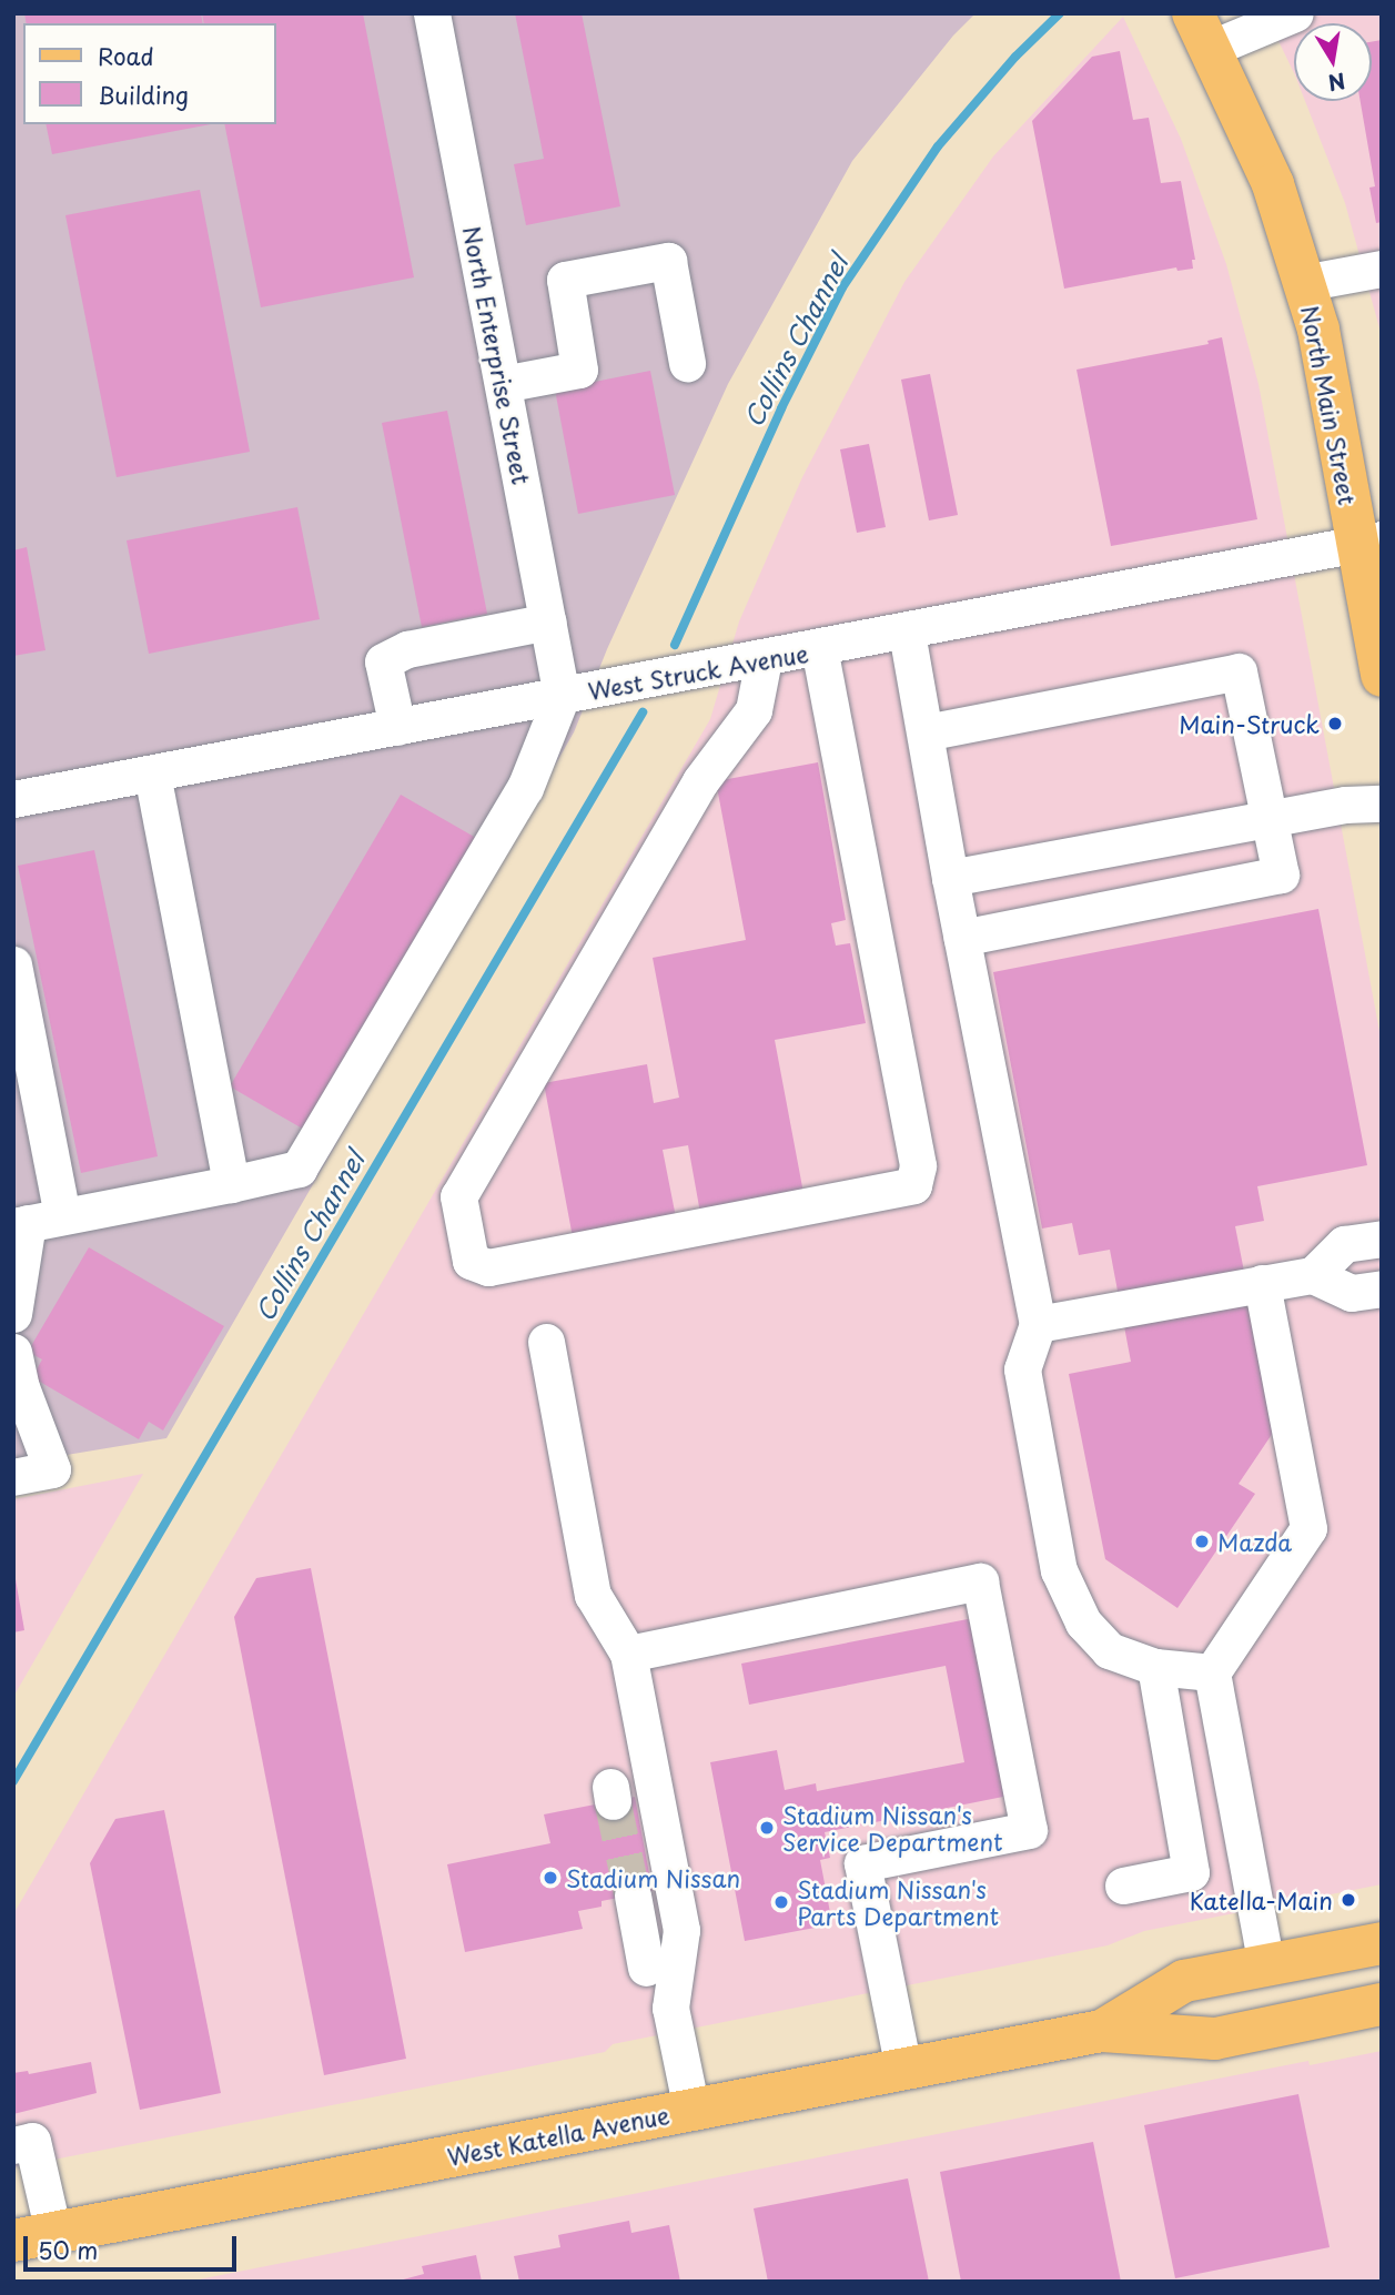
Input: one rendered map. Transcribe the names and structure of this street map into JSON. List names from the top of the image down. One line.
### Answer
{"streets":{"main road":["North Main Street","West Katella Avenue"],"street":["North Enterprise Street","West Struck Avenue"]},"crossings":[["North Enterprise Street","West Struck Avenue"],["North Main Street","West Struck Avenue"]],"water":["Collins Channel"],"places":["Main-Struck","Mazda","Stadium Nissan's Service Department","Stadium Nissan","Katella-Main","Stadium Nissan's Parts Department"],"legend":["Road","Building"],"scale_bar":"50 m","north":"bottom"}
